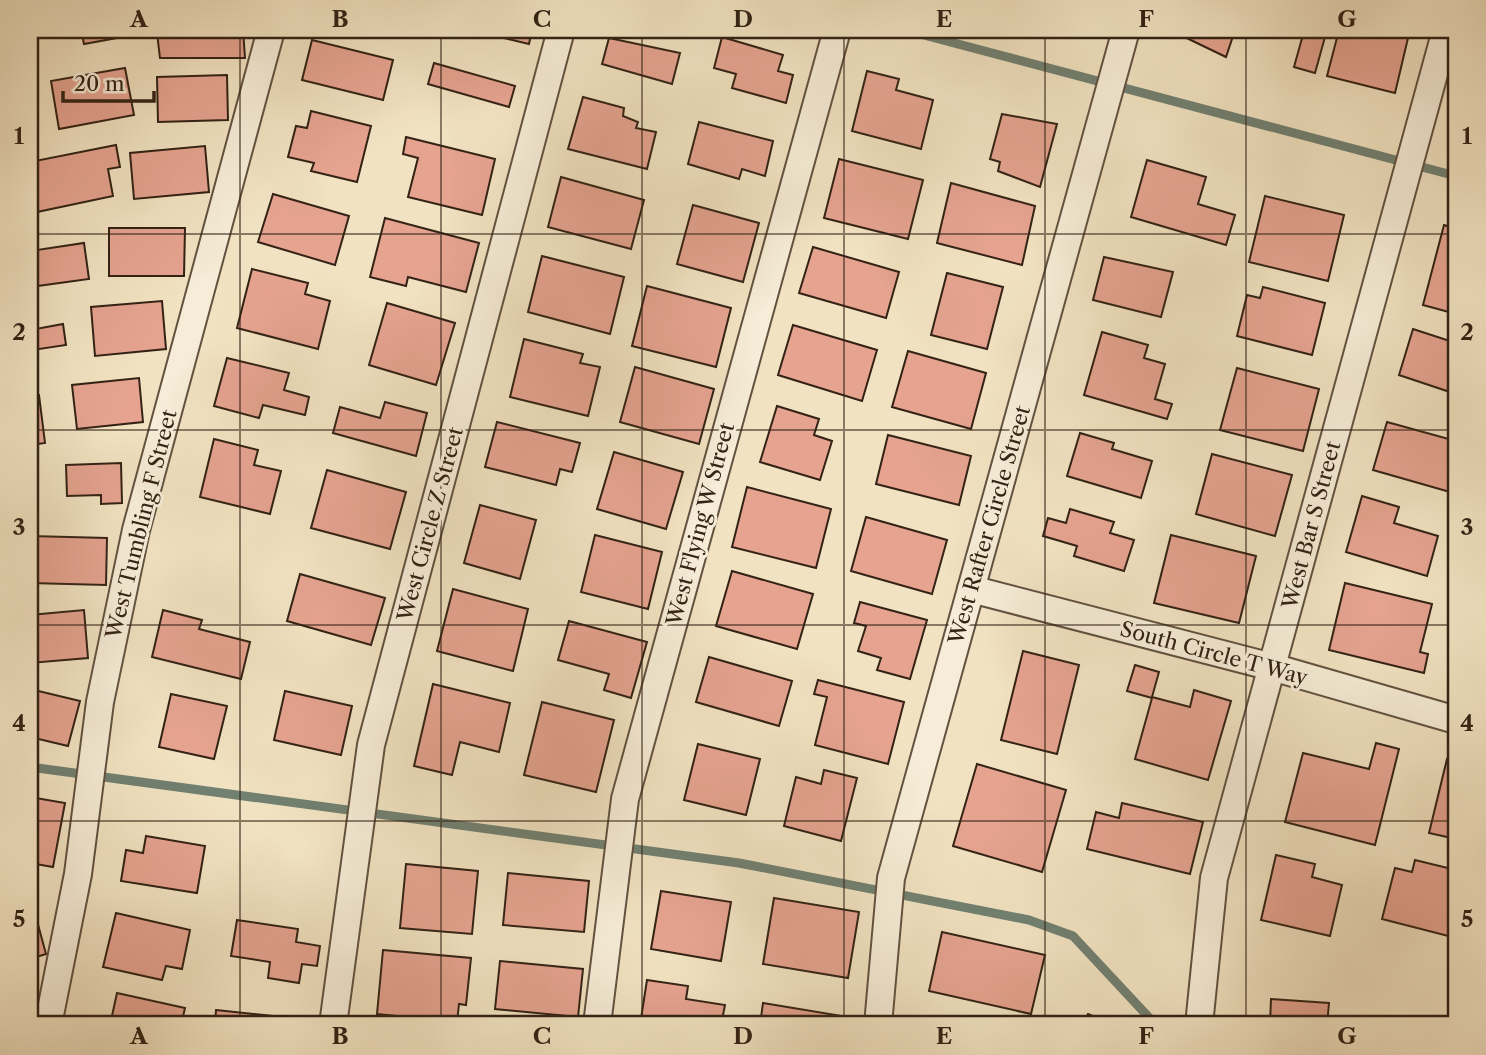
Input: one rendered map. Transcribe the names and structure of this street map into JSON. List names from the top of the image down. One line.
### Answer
{"streets":{"street":["West Tumbling F Street","West Circle Z Street","West Flying W Street","West Rafter Circle Street","West Bar S Street","South Circle T Way"]},"crossings":[["West Rafter Circle Street","South Circle T Way"],["West Bar S Street","South Circle T Way"]],"scale_bar":"20 m","grid":{"columns":["A","B","C","D","E","F","G"],"rows":["1","2","3","4","5"]}}
